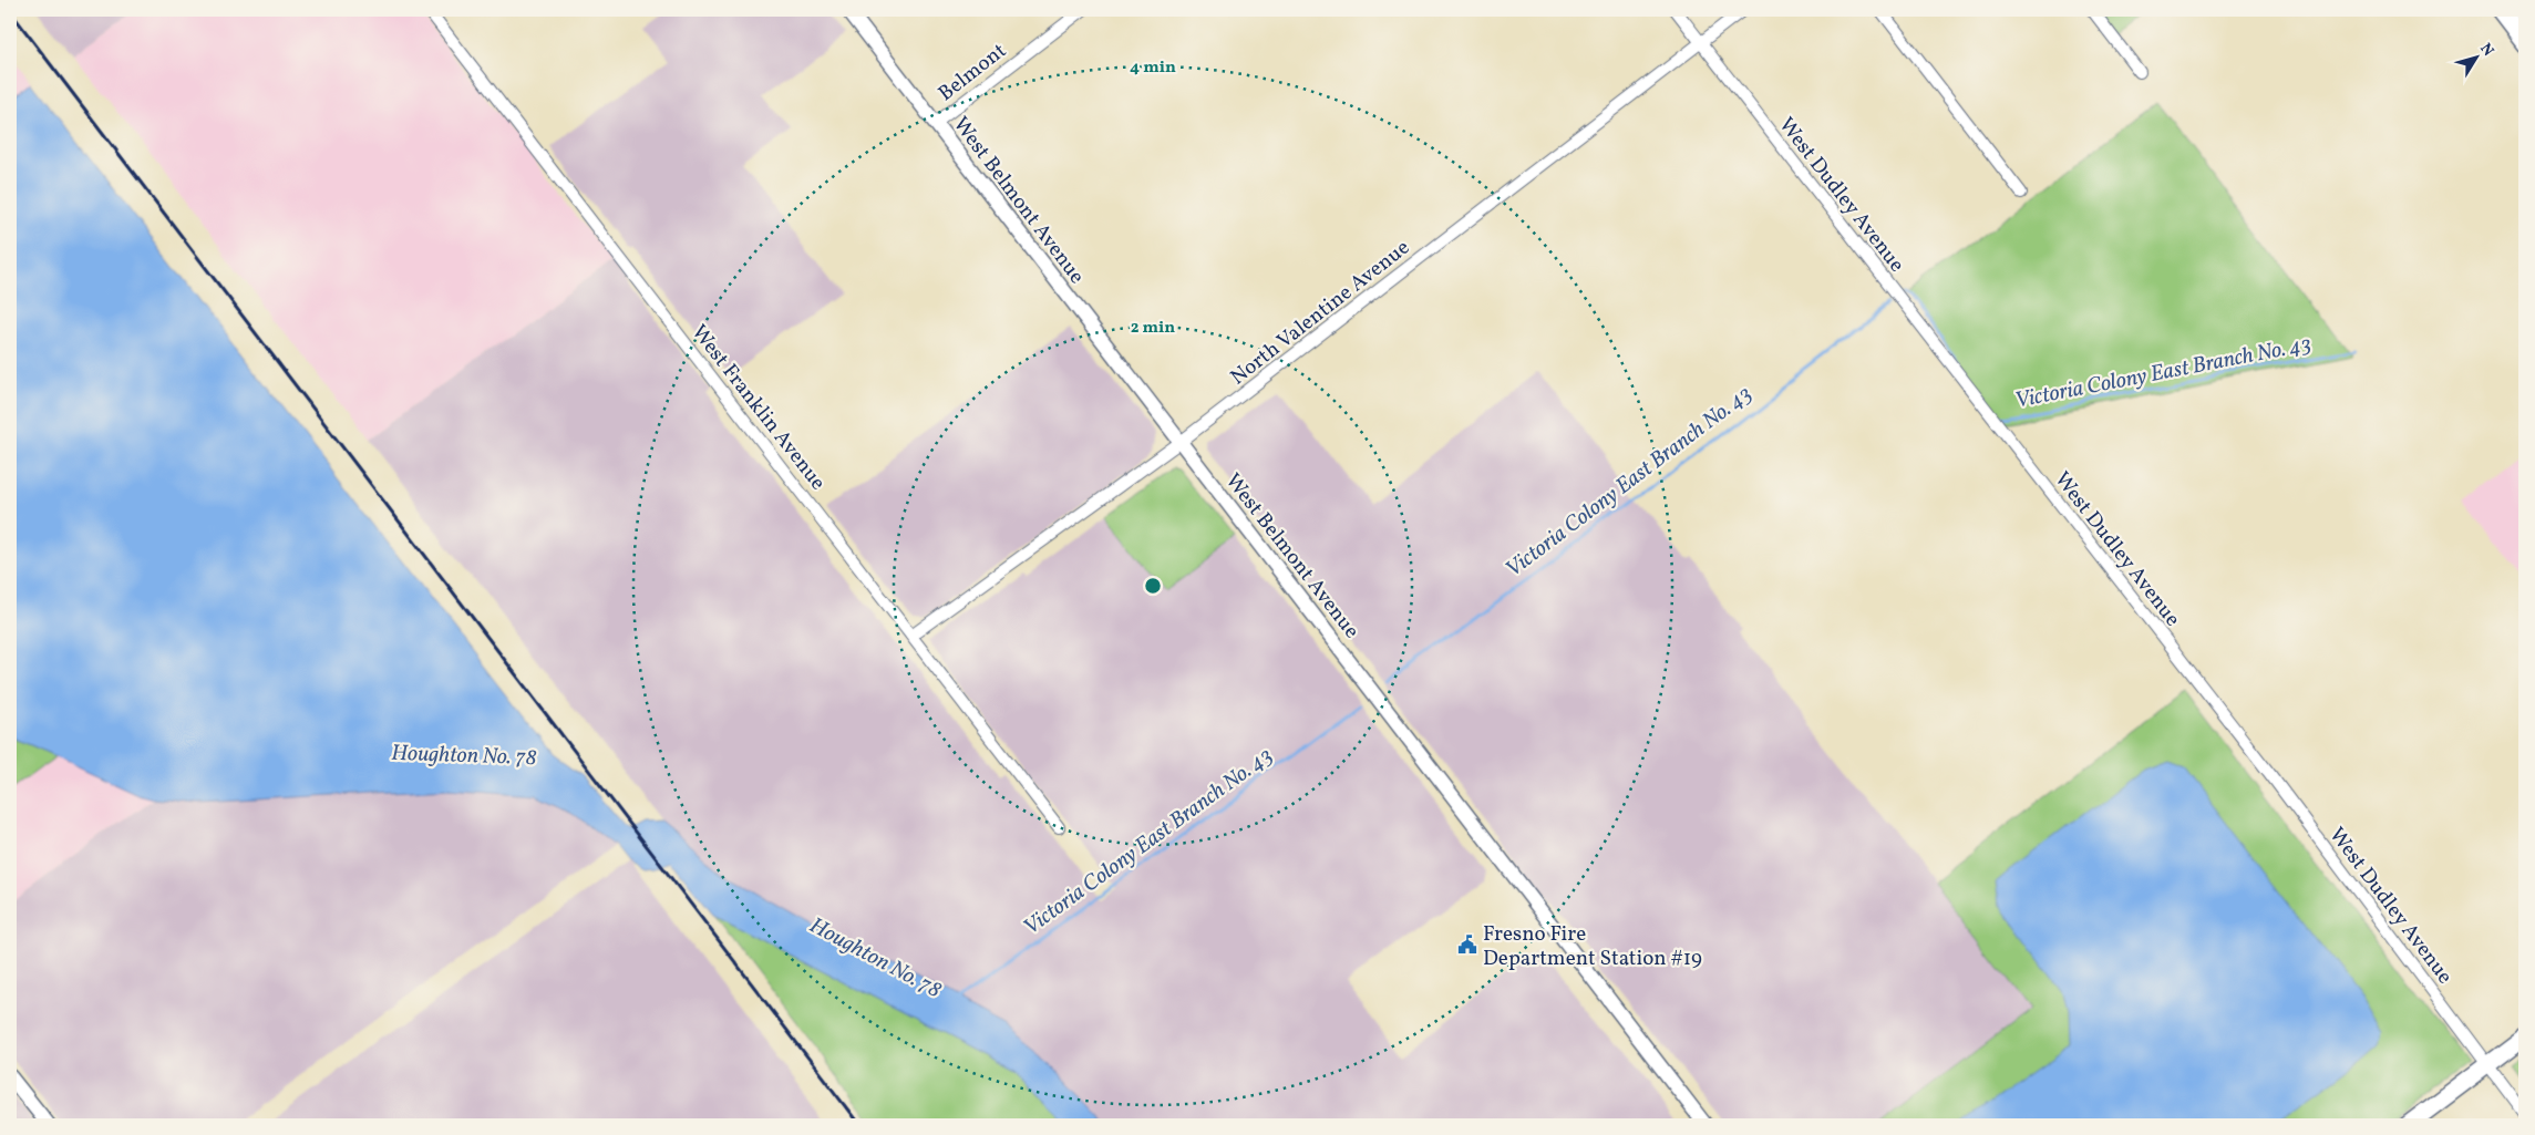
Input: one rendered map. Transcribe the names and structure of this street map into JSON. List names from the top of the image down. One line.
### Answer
{"streets":{"street":["Belmont","West Dudley Avenue","West Belmont Avenue","North Valentine Avenue","West Franklin Avenue"]},"crossings":[["Belmont","West Belmont Avenue"],["West Dudley Avenue","North Valentine Avenue"],["West Belmont Avenue","North Valentine Avenue"],["North Valentine Avenue","West Franklin Avenue"]],"water":["Victoria Colony East Branch No. 43","Houghton No. 78"],"places":{"public building":["Fresno Fire Department Station #19"]},"north":"top right","rings":["4 min","2 min"]}
